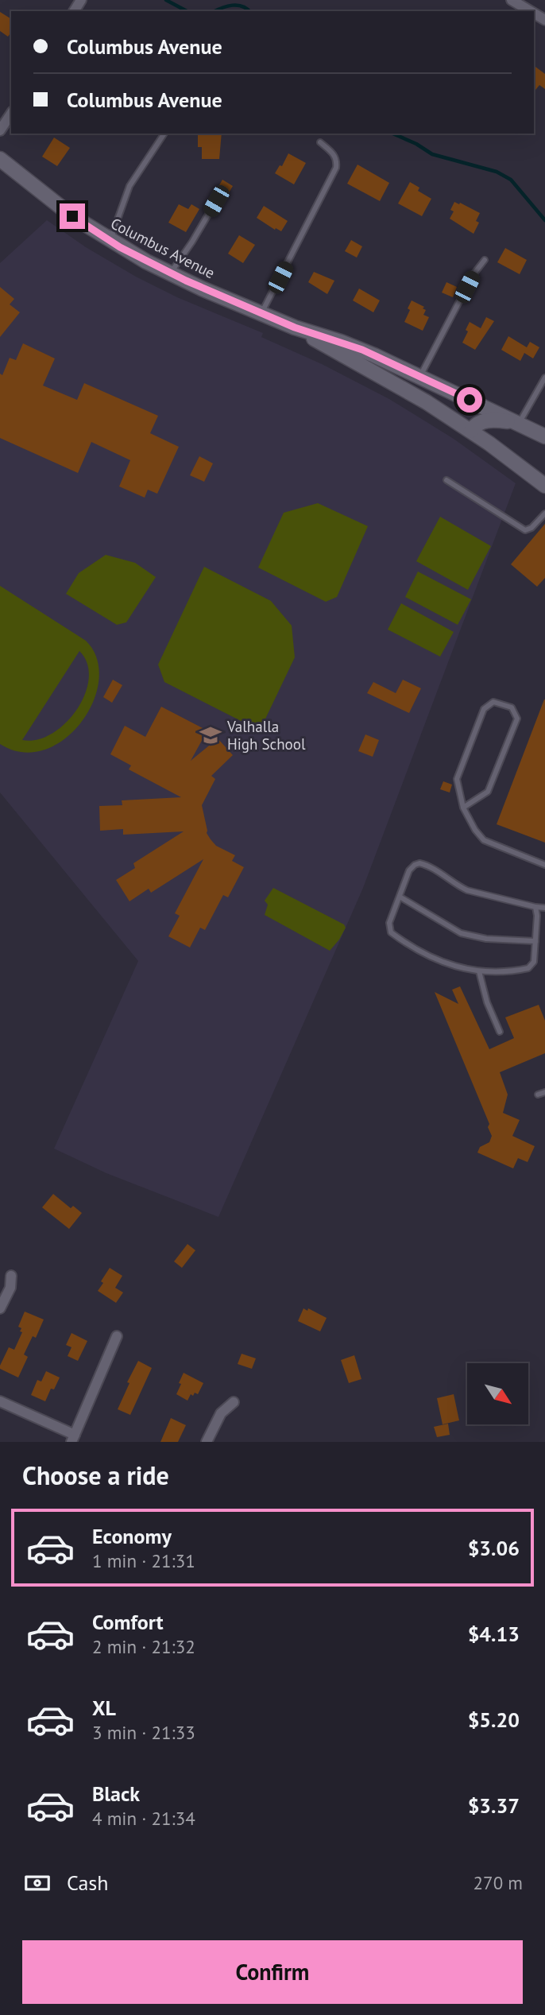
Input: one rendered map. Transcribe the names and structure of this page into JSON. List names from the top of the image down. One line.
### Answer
{"streets":{"street":["Columbus Avenue"]},"places":{"school or university":["Valhalla High School"]},"north":"bottom right","page":{"banner":["Columbus Avenue","Columbus Avenue"],"heading":"Choose a ride","list":[{"name":"Economy","note":"1 min · 21:31","value":"$3.06"},{"name":"Comfort","note":"2 min · 21:32","value":"$4.13"},{"name":"XL","note":"3 min · 21:33","value":"$5.20"},{"name":"Black","note":"4 min · 21:34","value":"$3.37"}],"pay":["Cash","270 m"],"buttons":"Confirm"}}
